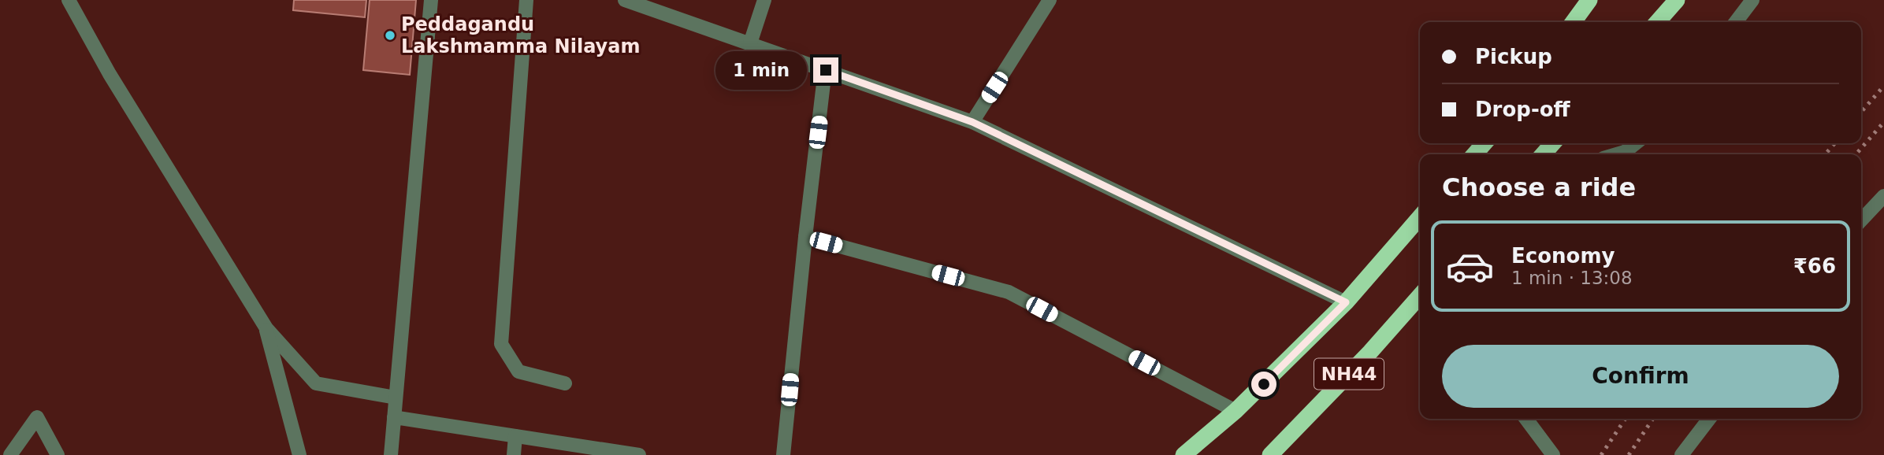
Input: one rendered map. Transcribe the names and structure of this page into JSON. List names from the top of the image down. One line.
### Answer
{"streets":{"highway":["NH44"]},"places":["Peddagandu Lakshmamma Nilayam"],"page":{"banner":["Pickup","Drop-off"],"bubble":"1 min","heading":"Choose a ride","list":[{"name":"Economy","note":"1 min · 13:08","value":"₹66"}],"buttons":"Confirm"}}
